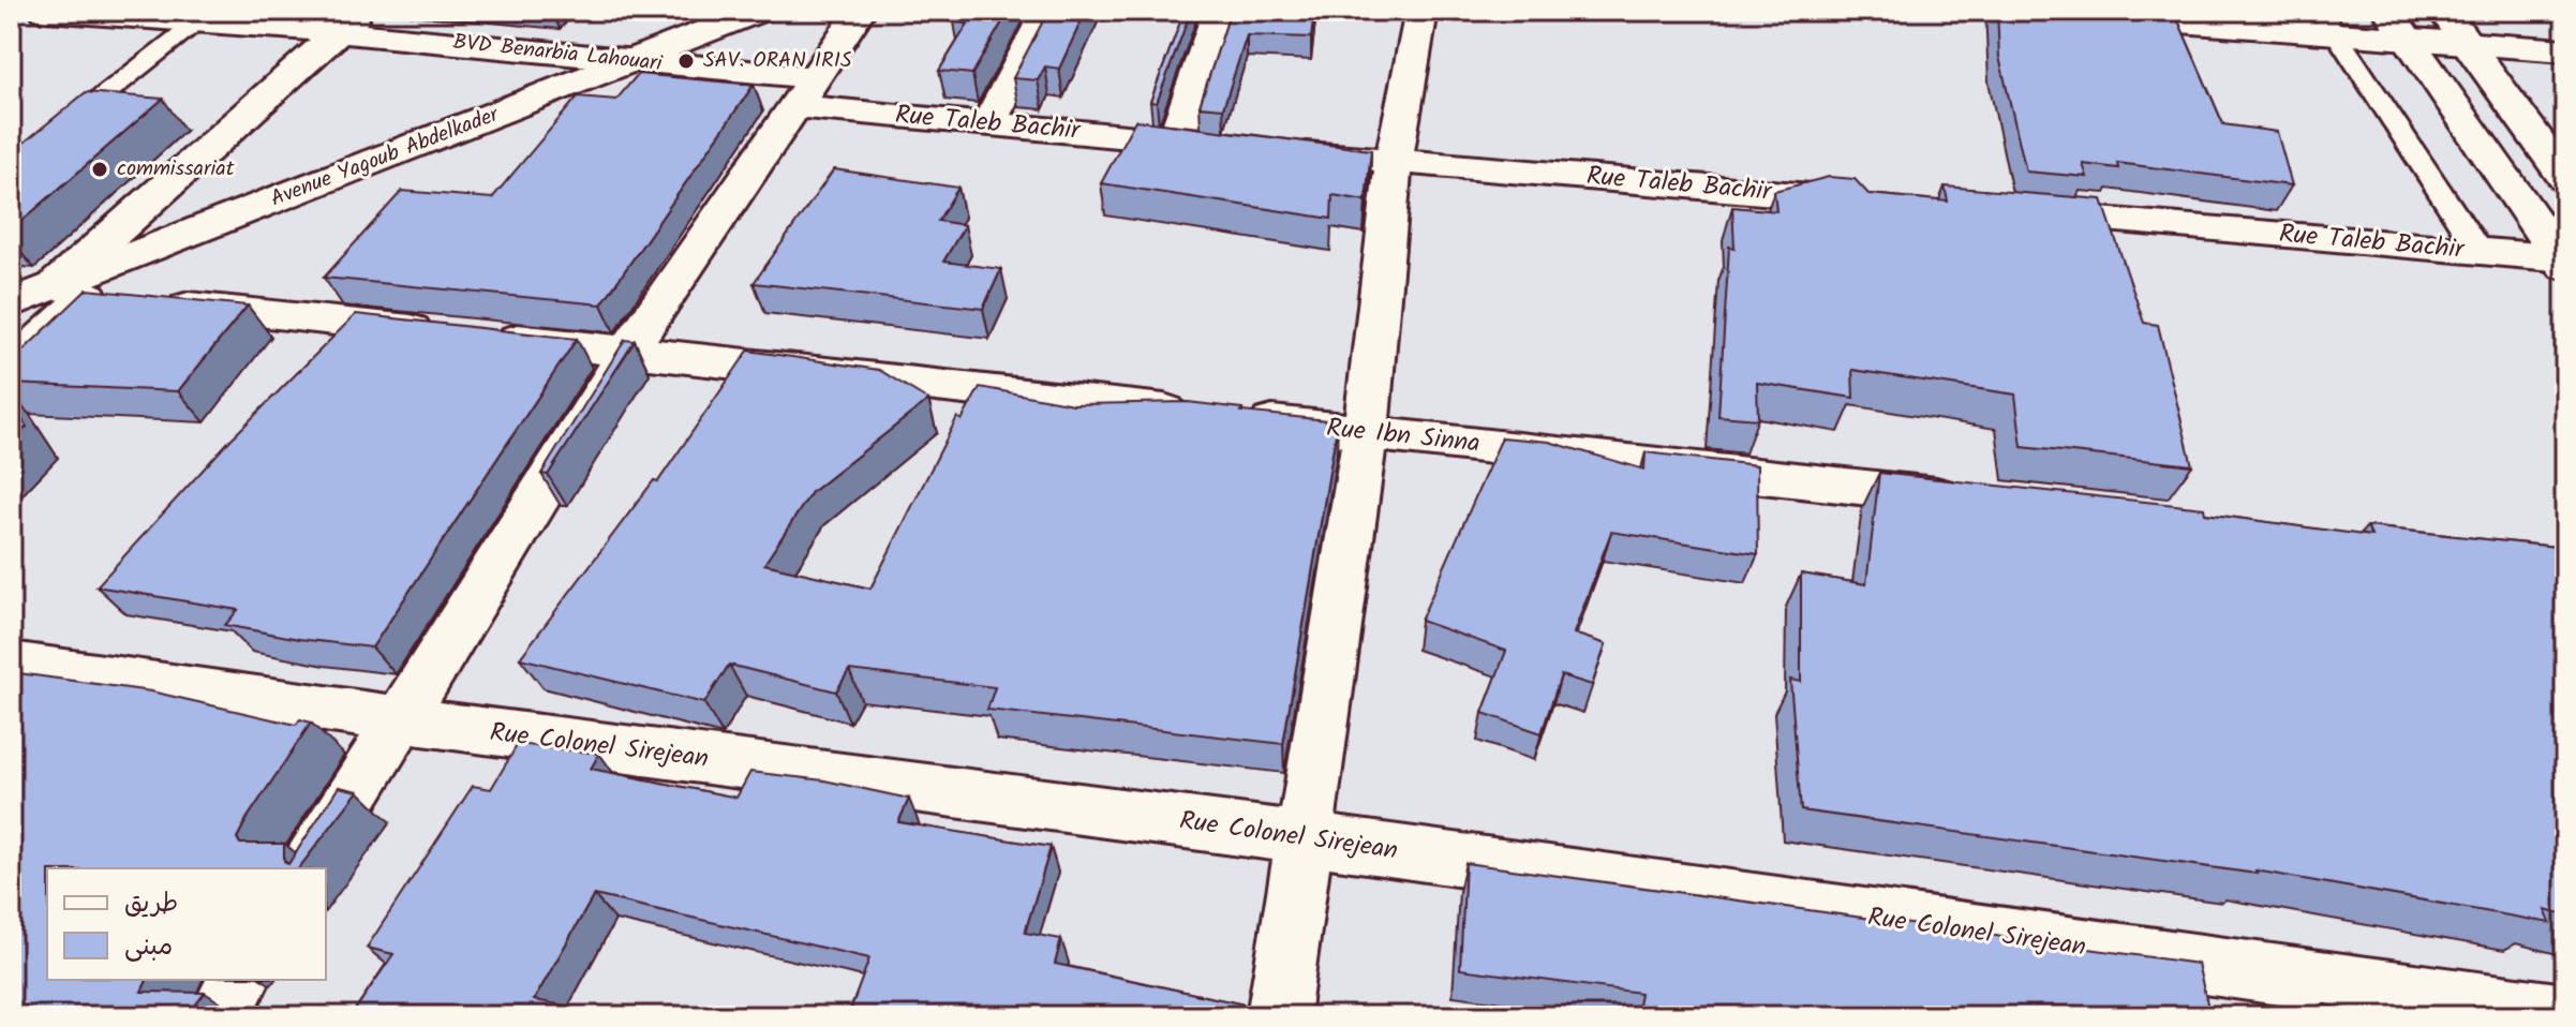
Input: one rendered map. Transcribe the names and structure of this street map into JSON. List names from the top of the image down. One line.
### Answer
{"streets":{"street":["BVD Benarbia Lahouari","Rue Taleb Bachir","Avenue Yagoub Abdelkader","Rue Ibn Sinna","Rue Colonel Sirejean"]},"crossings":[["BVD Benarbia Lahouari","Rue Taleb Bachir"],["BVD Benarbia Lahouari","Avenue Yagoub Abdelkader"],["Avenue Yagoub Abdelkader","Rue Ibn Sinna"]],"places":["SAV. ORAN IRIS","commissariat"],"legend":["طريق","مبنى"]}
